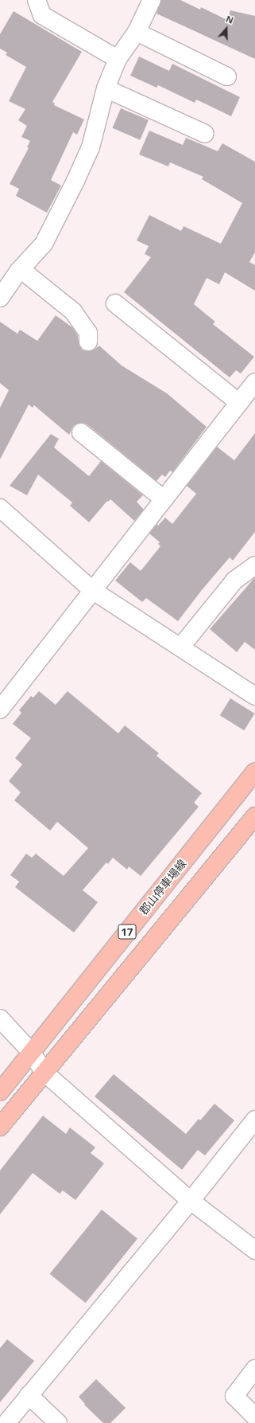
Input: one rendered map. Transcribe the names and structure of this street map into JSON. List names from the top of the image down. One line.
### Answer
{"streets":{"main road":["郡山停車場線","17"]},"north":"top"}
